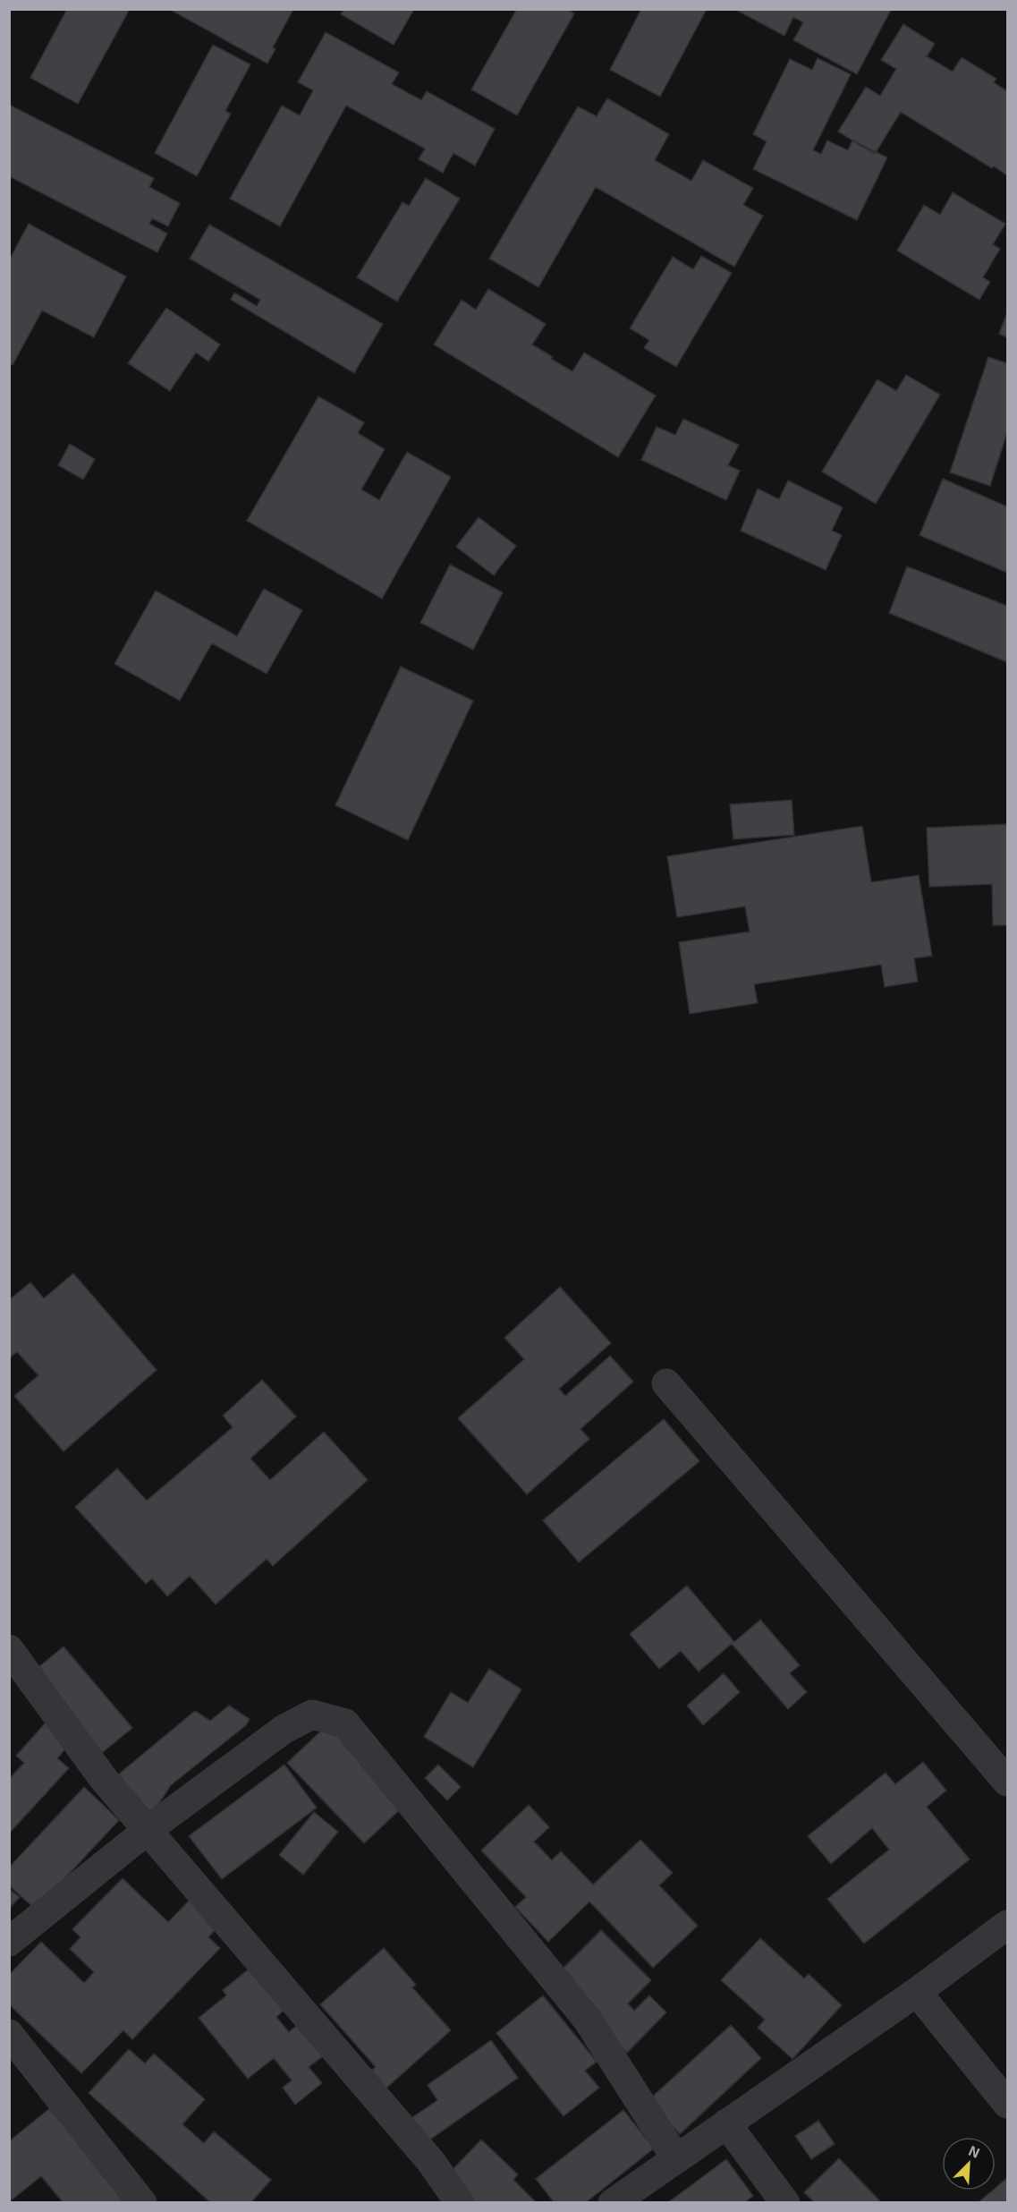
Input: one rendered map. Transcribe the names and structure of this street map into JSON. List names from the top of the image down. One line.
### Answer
{"north":"top right"}
